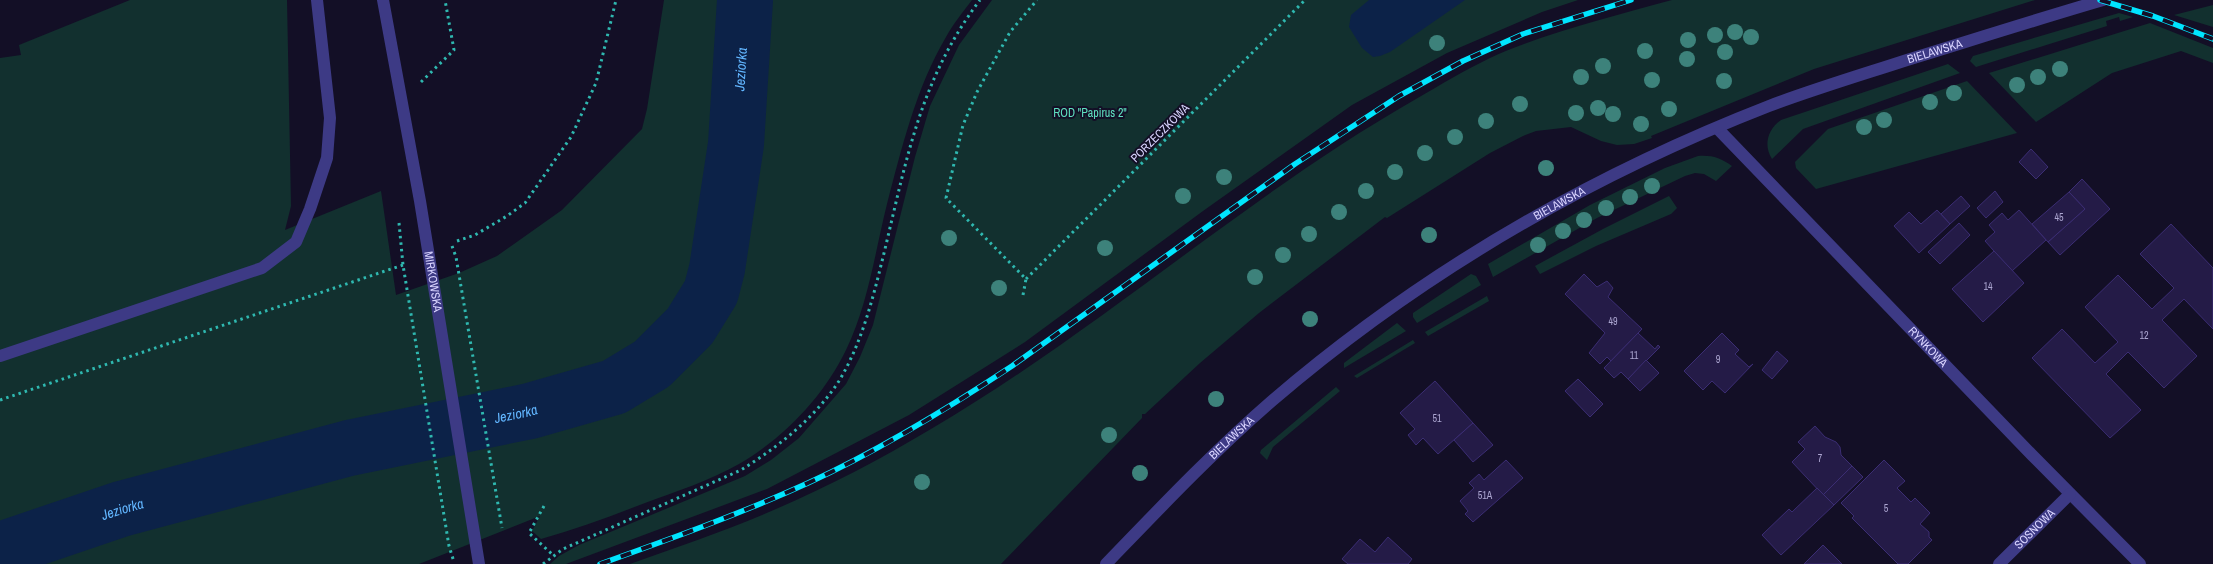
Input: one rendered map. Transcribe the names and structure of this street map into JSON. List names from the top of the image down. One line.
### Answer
{"streets":{"street":["BIELAWSKA","MIRKOWSKA","RYNKOWA","SOSNOWA"],"path":["PORZECZKOWA"]},"crossings":[["BIELAWSKA","RYNKOWA"],["RYNKOWA","SOSNOWA"]],"water":["Jeziorka"],"parks":["ROD \"Papirus 2\""],"house_numbers":["45","14","49","12","11","9","51","7","51A","5"]}
